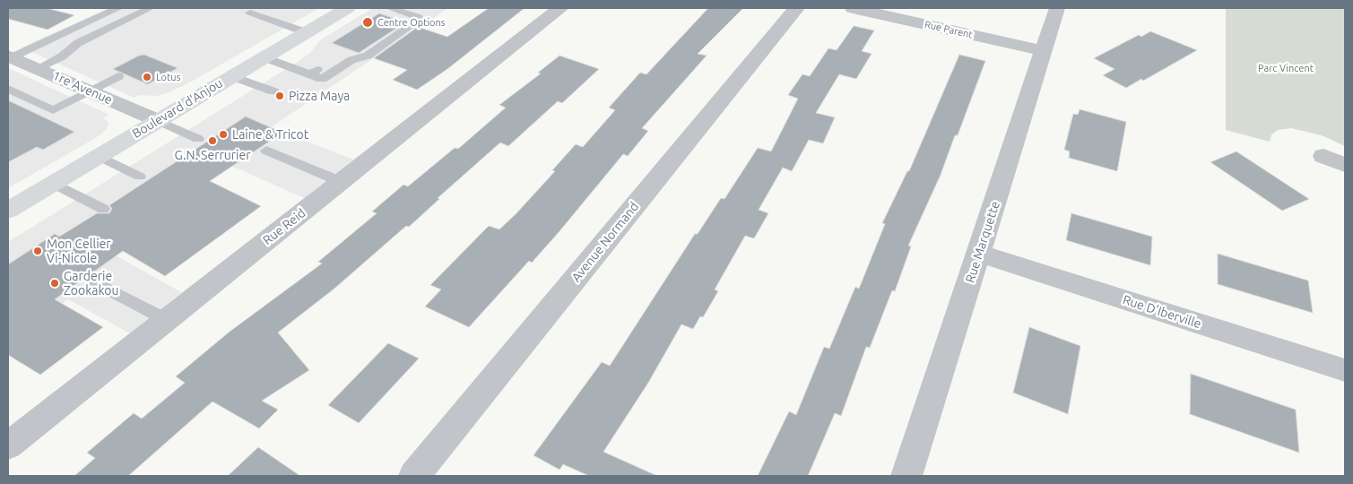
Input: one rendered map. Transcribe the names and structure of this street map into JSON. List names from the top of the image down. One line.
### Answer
{"streets":{"street":["Rue Parent","1re Avenue","Boulevard d'Anjou","Rue Reid","Avenue Normand","Rue Marquette","Rue D'Iberville"]},"crossings":[["Rue Parent","Rue Marquette"],["1re Avenue","Boulevard d'Anjou"],["Rue Marquette","Rue D'Iberville"]],"parks":["Parc Vincent"],"places":["Centre Options","Lotus","Pizza Maya","Laine & Tricot","G.N. Serrurier","Mon Cellier Vi-Nicole","Garderie Zookakou"]}
